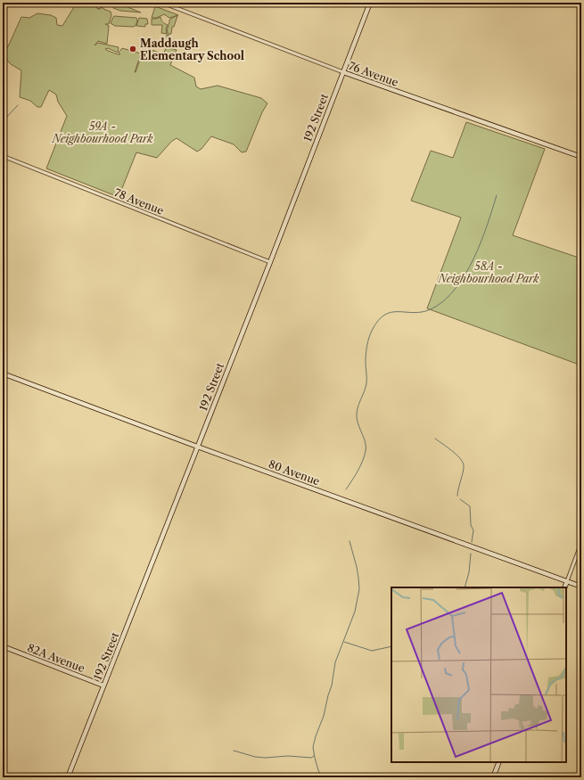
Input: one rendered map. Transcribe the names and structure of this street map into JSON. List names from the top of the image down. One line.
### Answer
{"streets":{"main road":["76 Avenue","192 Street","80 Avenue","82A Avenue"],"street":["78 Avenue"]},"crossings":[["76 Avenue","192 Street"],["192 Street","78 Avenue"],["192 Street","80 Avenue"],["192 Street","82A Avenue"]],"parks":["59A - Neighbourhood Park","58A - Neighbourhood Park"],"places":["Maddaugh Elementary School"]}
